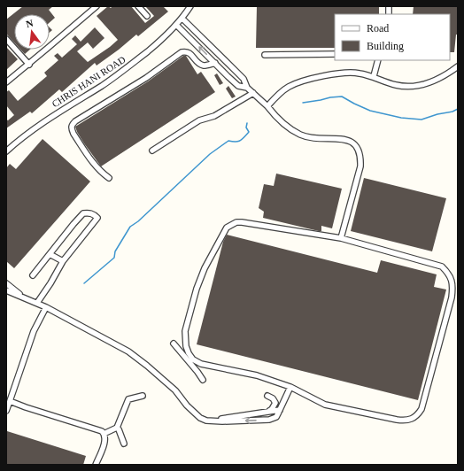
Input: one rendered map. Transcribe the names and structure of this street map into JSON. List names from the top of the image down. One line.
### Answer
{"streets":{"street":["CHRIS HANI ROAD"]},"legend":["Road","Building"],"north":"top"}
